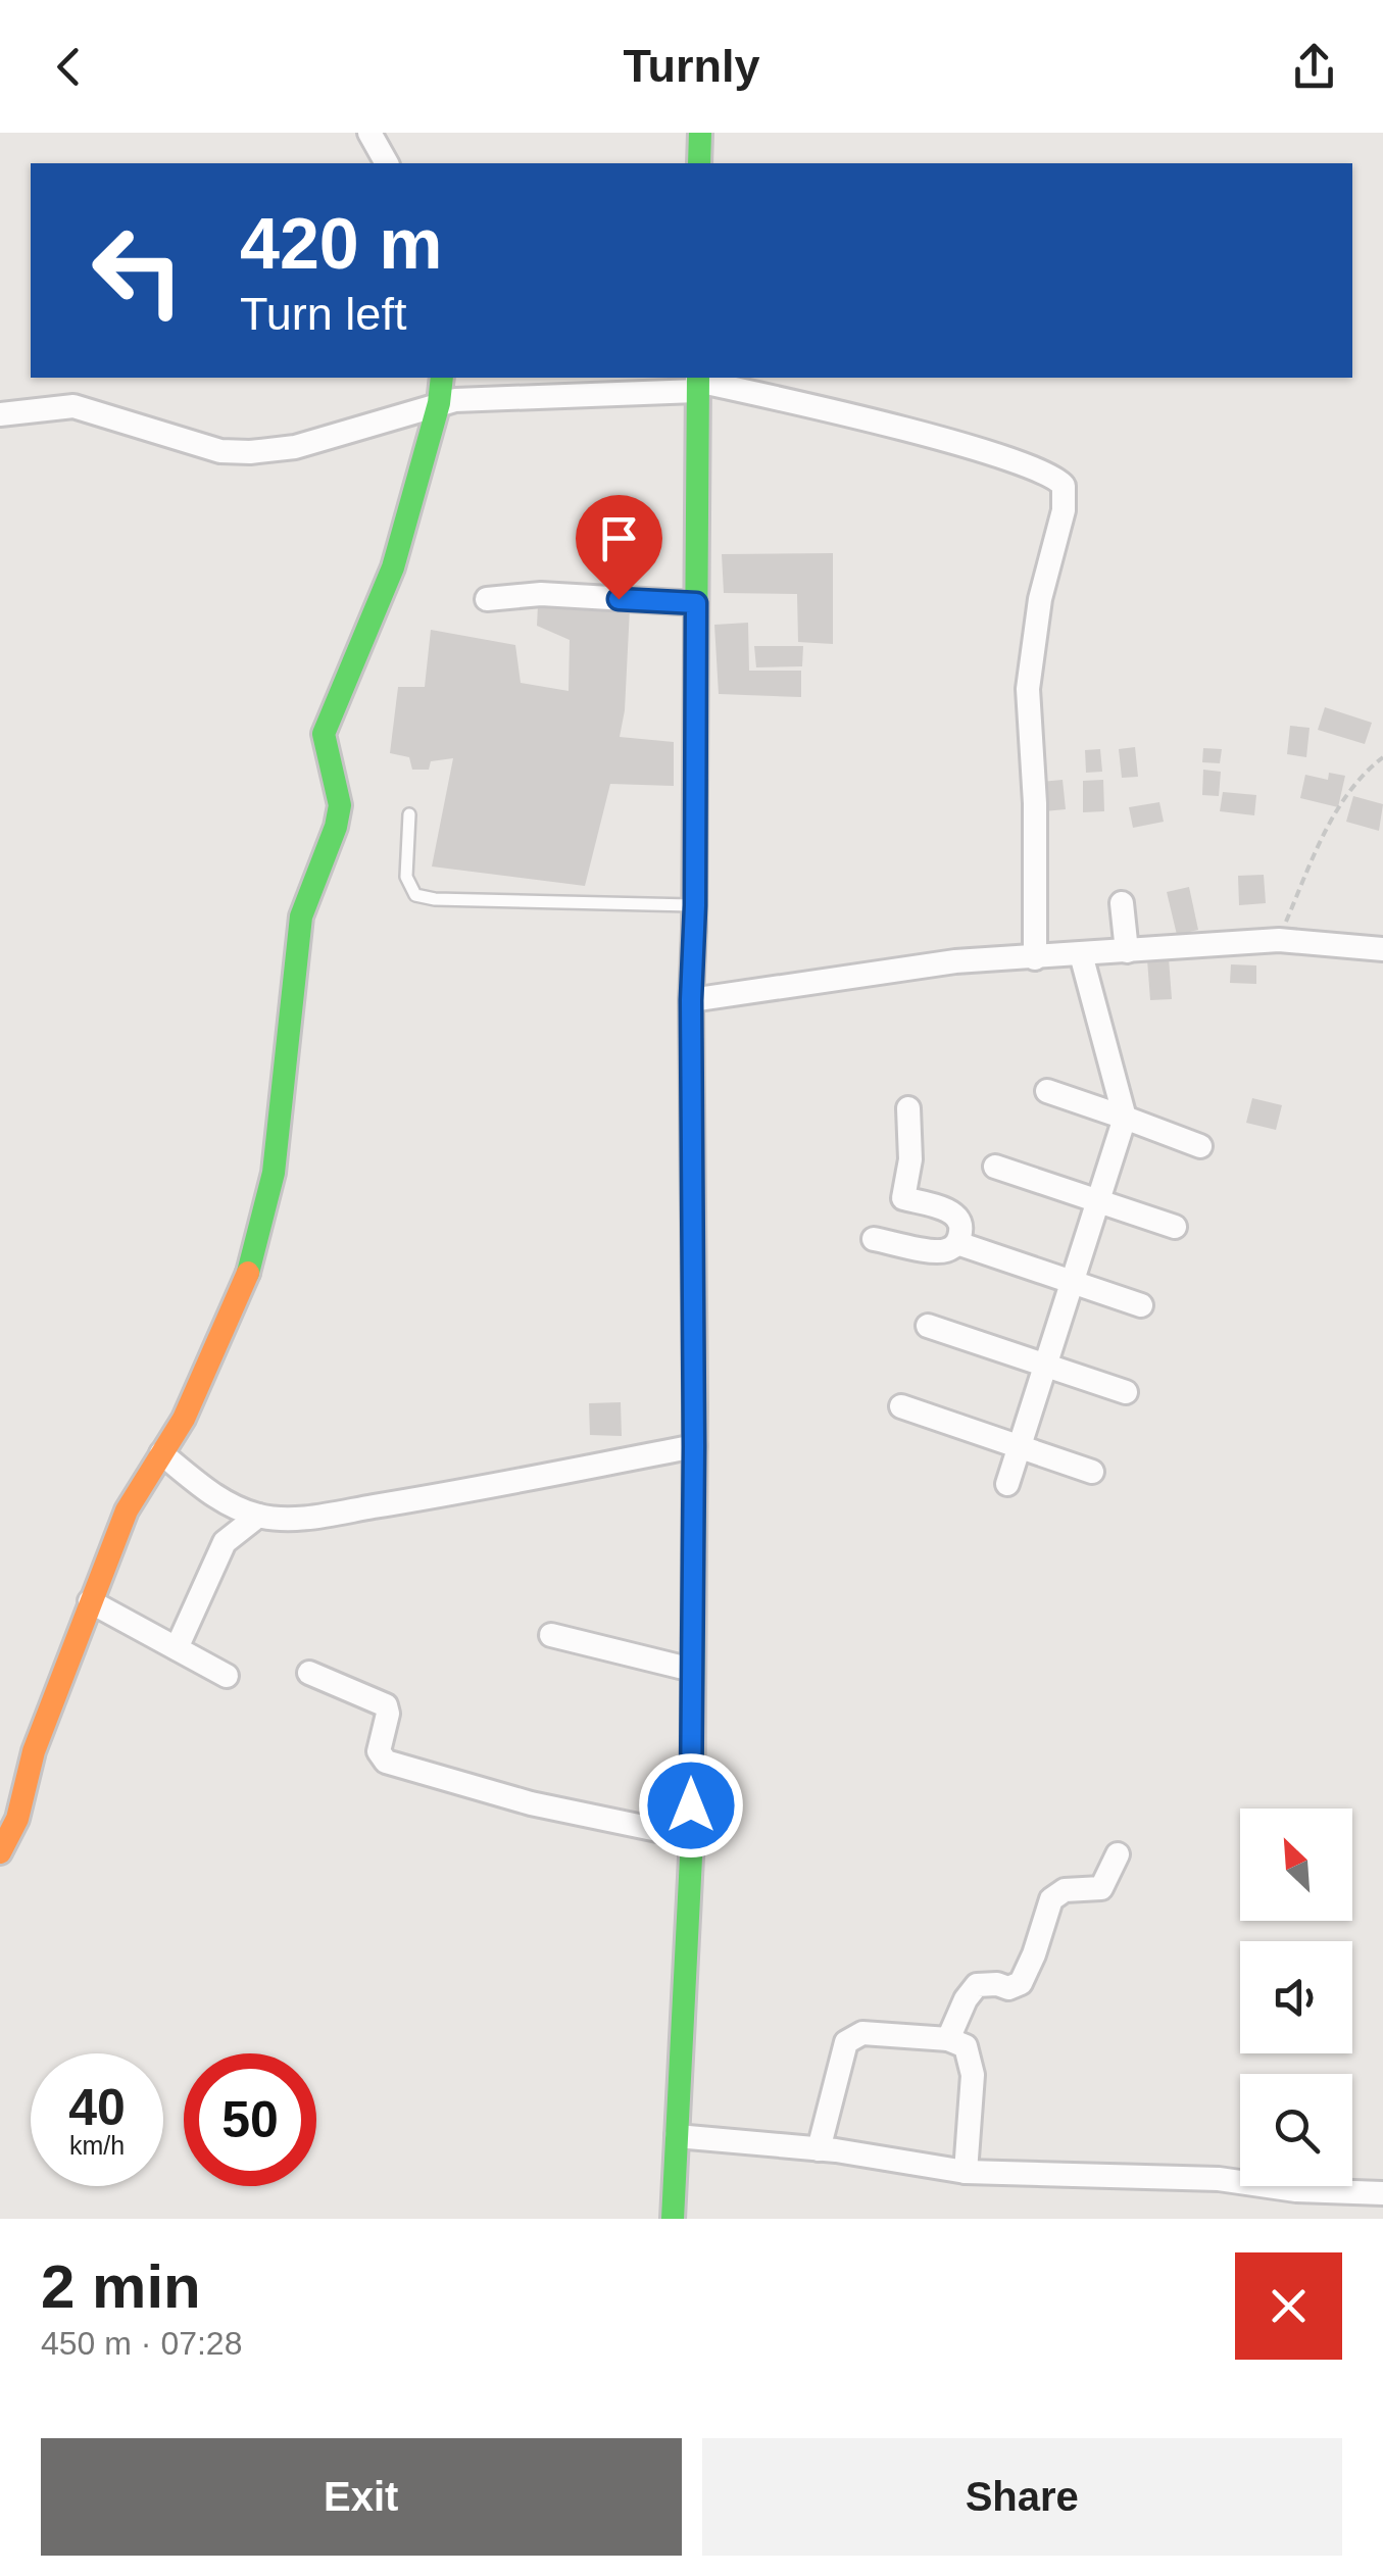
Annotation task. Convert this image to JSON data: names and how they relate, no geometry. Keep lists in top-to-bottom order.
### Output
{
  "north": "top left",
  "page": {
    "header": "Turnly",
    "turn": ["420 m", "Turn left"],
    "speed": "40 km/h",
    "limit": "50",
    "heading": ["2 min", "450 m · 07:28"],
    "buttons": ["Exit", "Share"]
  }
}
